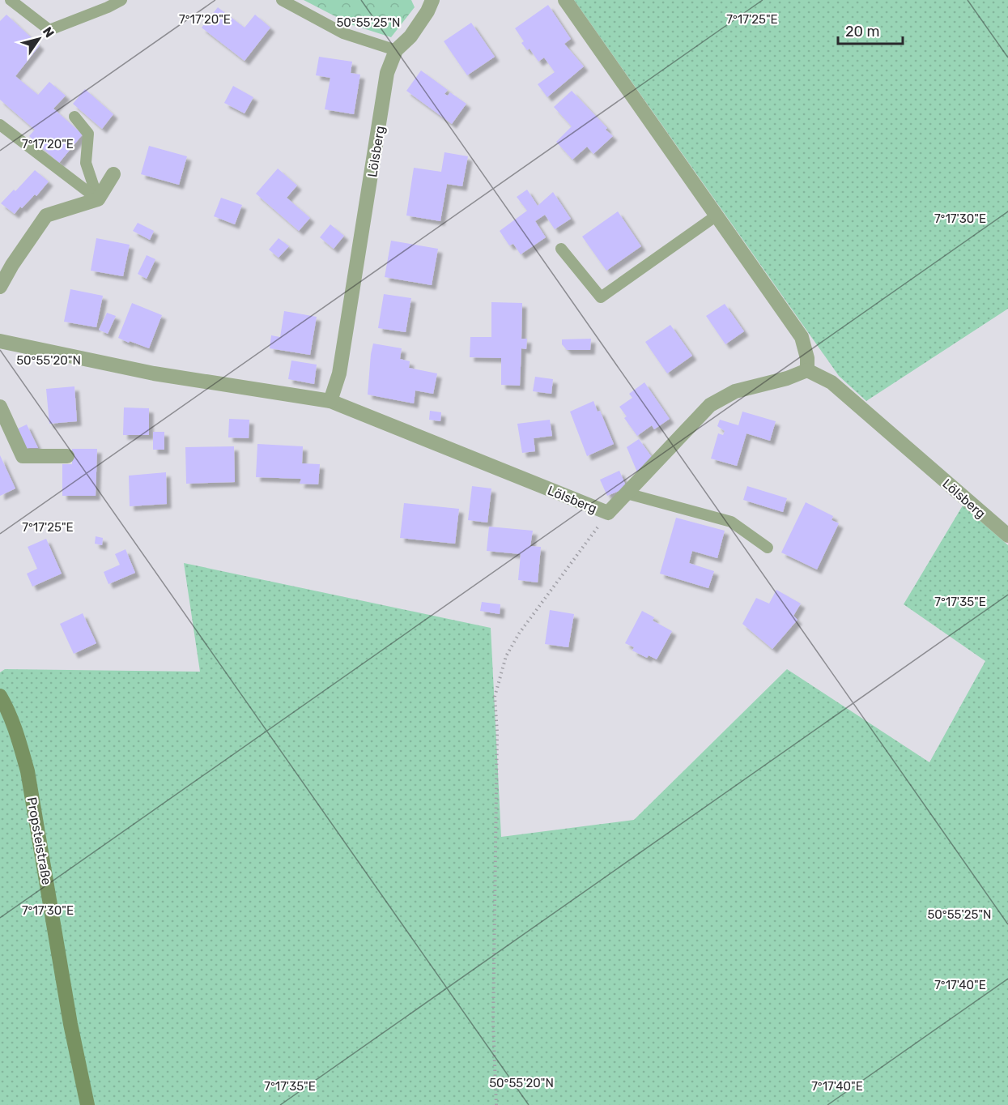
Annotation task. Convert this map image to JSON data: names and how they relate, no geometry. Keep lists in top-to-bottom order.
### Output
{
  "streets": {
    "street": ["Lölsberg", "Propsteistraße"]
  },
  "scale_bar": "20 m",
  "north": "top right",
  "coordinates": [
    "7°17'20\"E",
    "7°17'25\"E",
    "50°55'25\"N",
    "7°17'30\"E",
    "50°55'20\"N",
    "7°17'35\"E",
    "7°17'40\"E"
  ]
}
